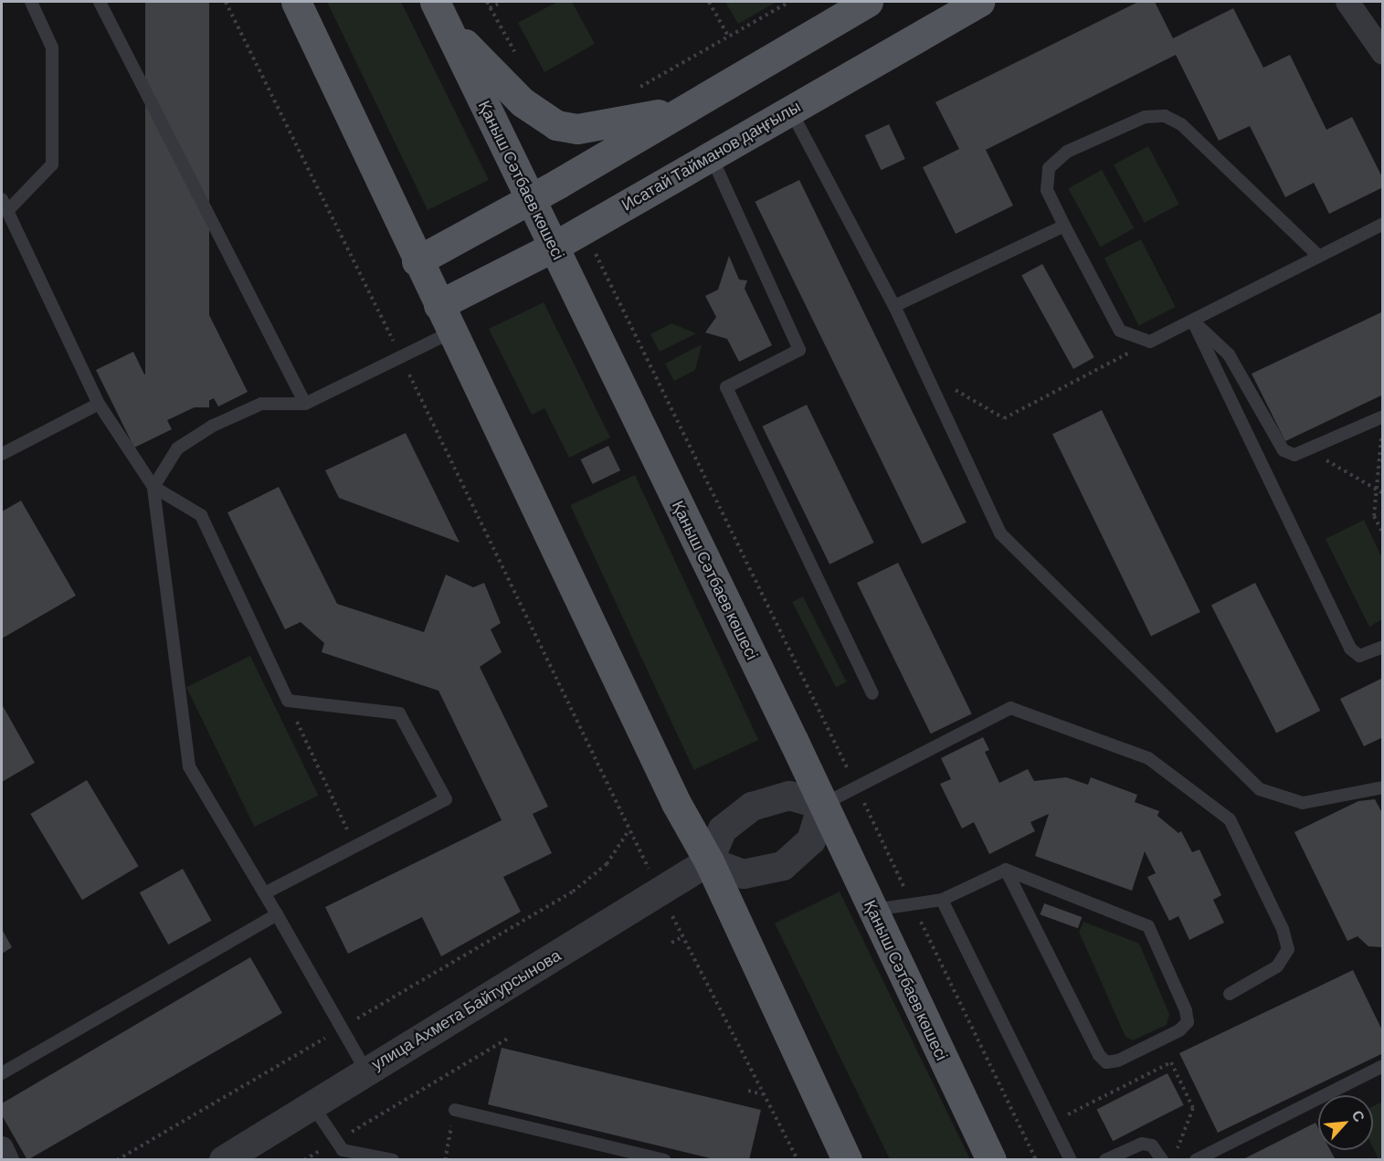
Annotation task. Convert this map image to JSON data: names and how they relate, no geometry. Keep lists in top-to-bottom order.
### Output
{
  "streets": {
    "main road": ["Исатай Тайманов даңғылы", "Қаныш Сәтбаев көшесі"],
    "street": ["улица Ахмета Байтурсынова"]
  },
  "crossings": [
    ["Исатай Тайманов даңғылы", "Қаныш Сәтбаев көшесі"]
  ],
  "north": "top right"
}
